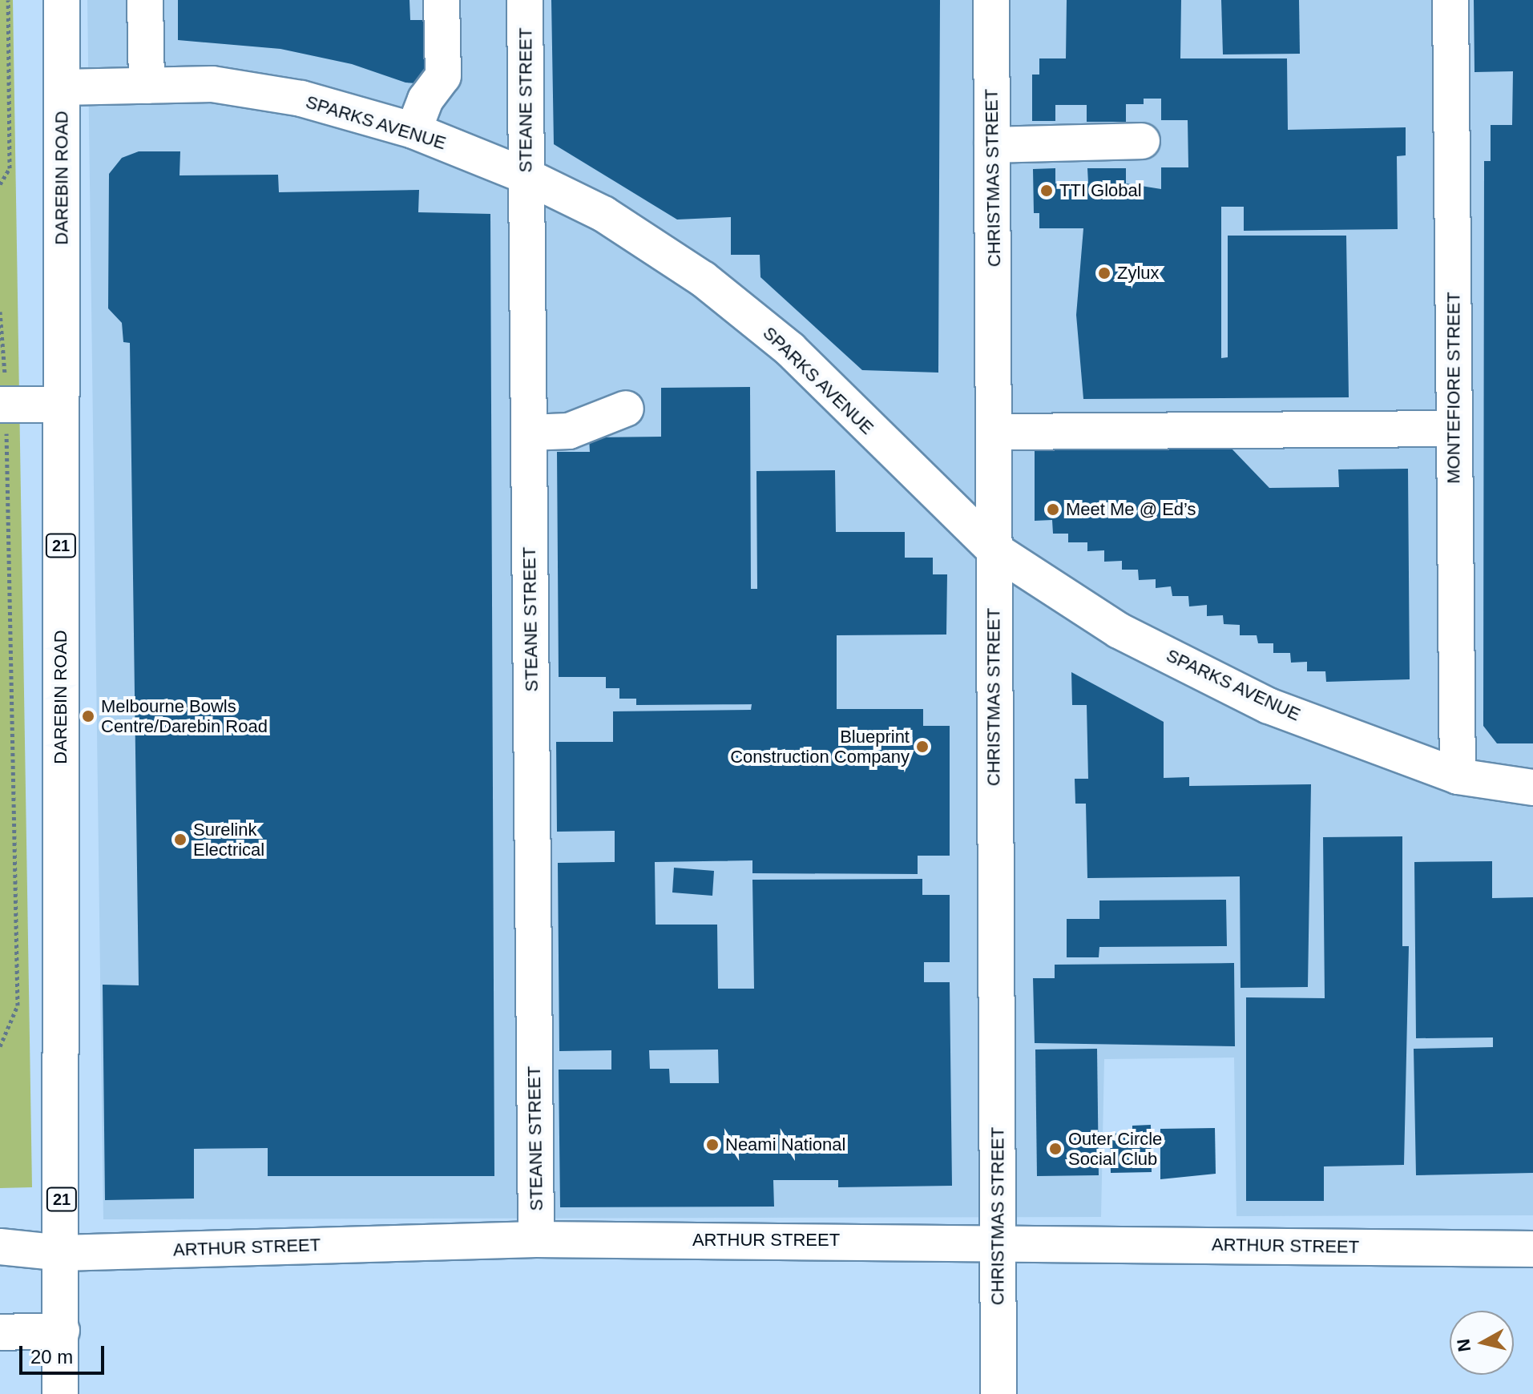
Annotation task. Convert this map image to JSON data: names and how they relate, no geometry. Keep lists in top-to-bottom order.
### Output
{
  "streets": {
    "street": [
      "STEANE STREET",
      "SPARKS AVENUE",
      "DAREBIN ROAD",
      "CHRISTMAS STREET",
      "MONTEFIORE STREET",
      "21",
      "ARTHUR STREET"
    ]
  },
  "crossings": [
    ["STEANE STREET", "SPARKS AVENUE"],
    ["STEANE STREET", "ARTHUR STREET"],
    ["SPARKS AVENUE", "DAREBIN ROAD"],
    ["SPARKS AVENUE", "CHRISTMAS STREET"],
    ["SPARKS AVENUE", "MONTEFIORE STREET"],
    ["DAREBIN ROAD", "ARTHUR STREET"],
    ["CHRISTMAS STREET", "ARTHUR STREET"]
  ],
  "places": [
    "TTI Global",
    "Zylux",
    "Meet Me @ Ed’s",
    "Melbourne Bowls Centre/Darebin Road",
    "Blueprint Construction Company",
    "Surelink Electrical",
    "Neami National",
    "Outer Circle Social Club"
  ],
  "scale_bar": "20 m",
  "north": "left"
}
